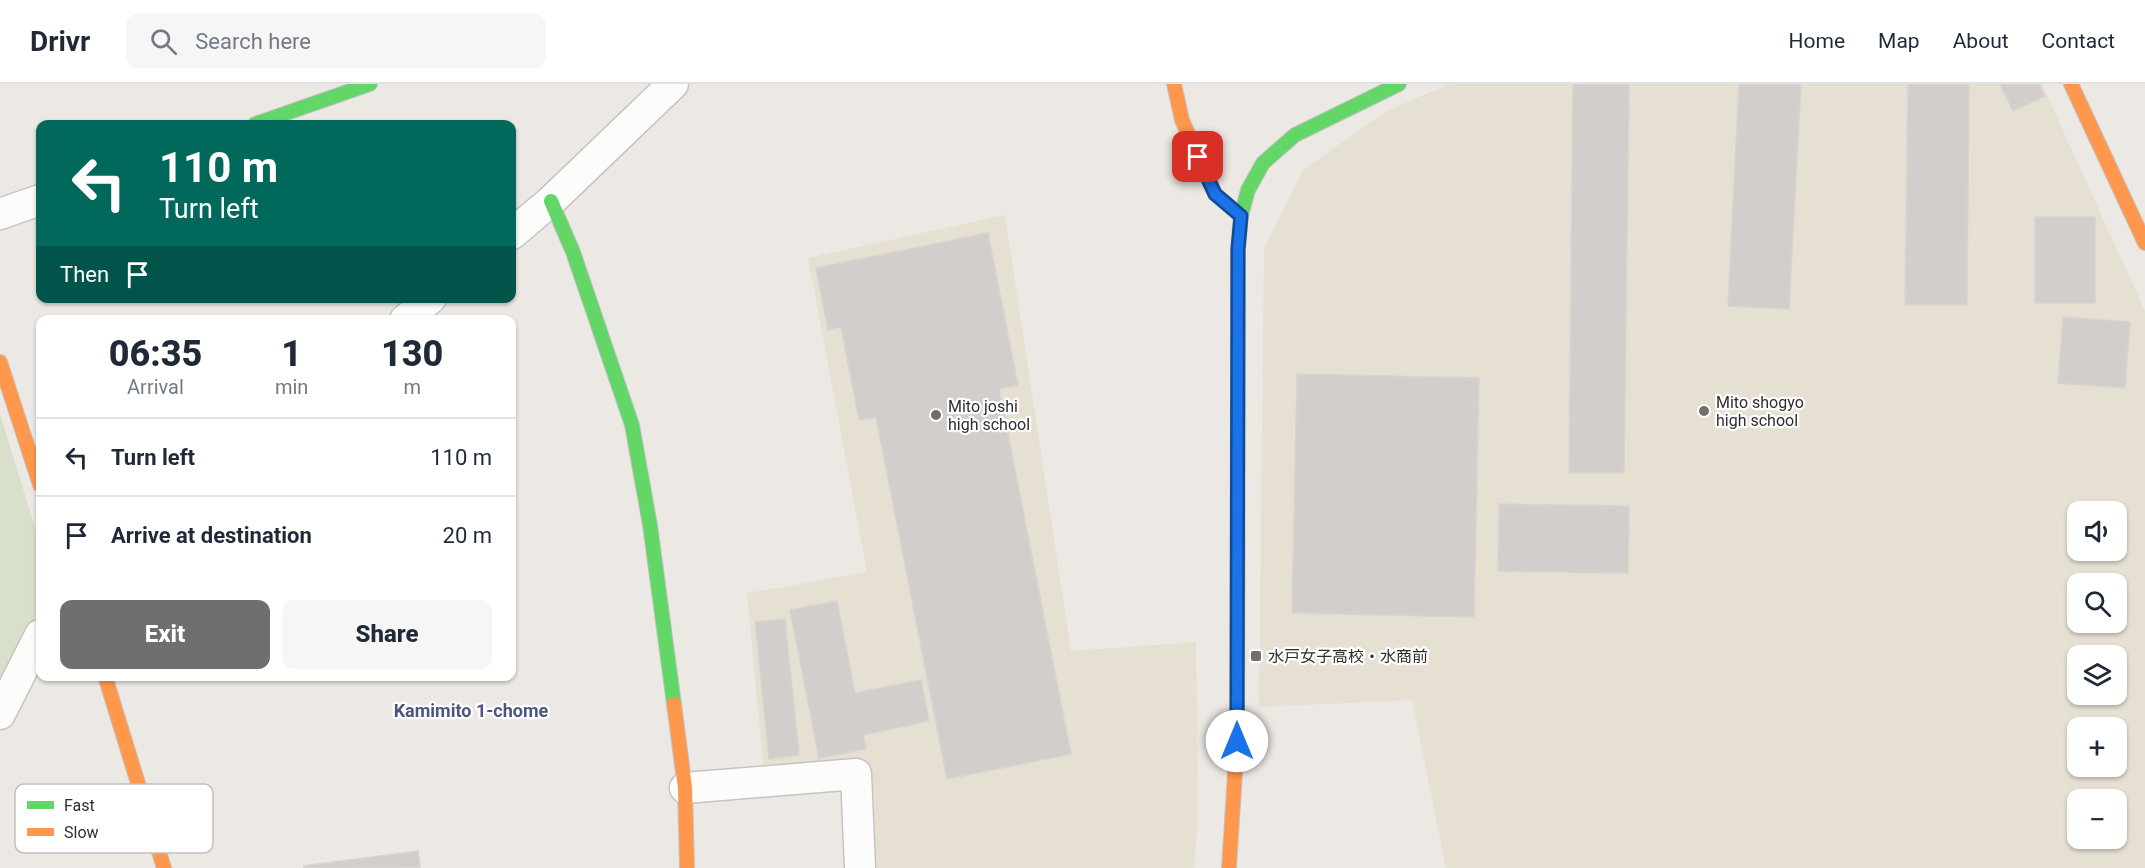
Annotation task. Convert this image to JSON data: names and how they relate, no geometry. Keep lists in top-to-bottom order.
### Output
{
  "districts": ["Kamimito 1-chome"],
  "places": {
    "other": ["Mito shogyo high school", "Mito joshi high school"],
    "transit": ["水戸女子高校・水商前"]
  },
  "legend": ["Fast", "Slow"],
  "page": {
    "header": "Drivr",
    "search": "Search here",
    "nav": [
      "Home",
      "Map",
      "About",
      "Contact"
    ],
    "turn": ["110 m", "Turn left"],
    "then": "Then",
    "eta": [
      "06:35",
      "Arrival",
      "1",
      "min",
      "130",
      "m"
    ],
    "list": [
      {
        "name": "Turn left",
        "value": "110 m"
      },
      {
        "name": "Arrive at destination",
        "value": "20 m"
      }
    ],
    "map_buttons": ["+", "−"],
    "buttons": ["Exit", "Share"]
  }
}
